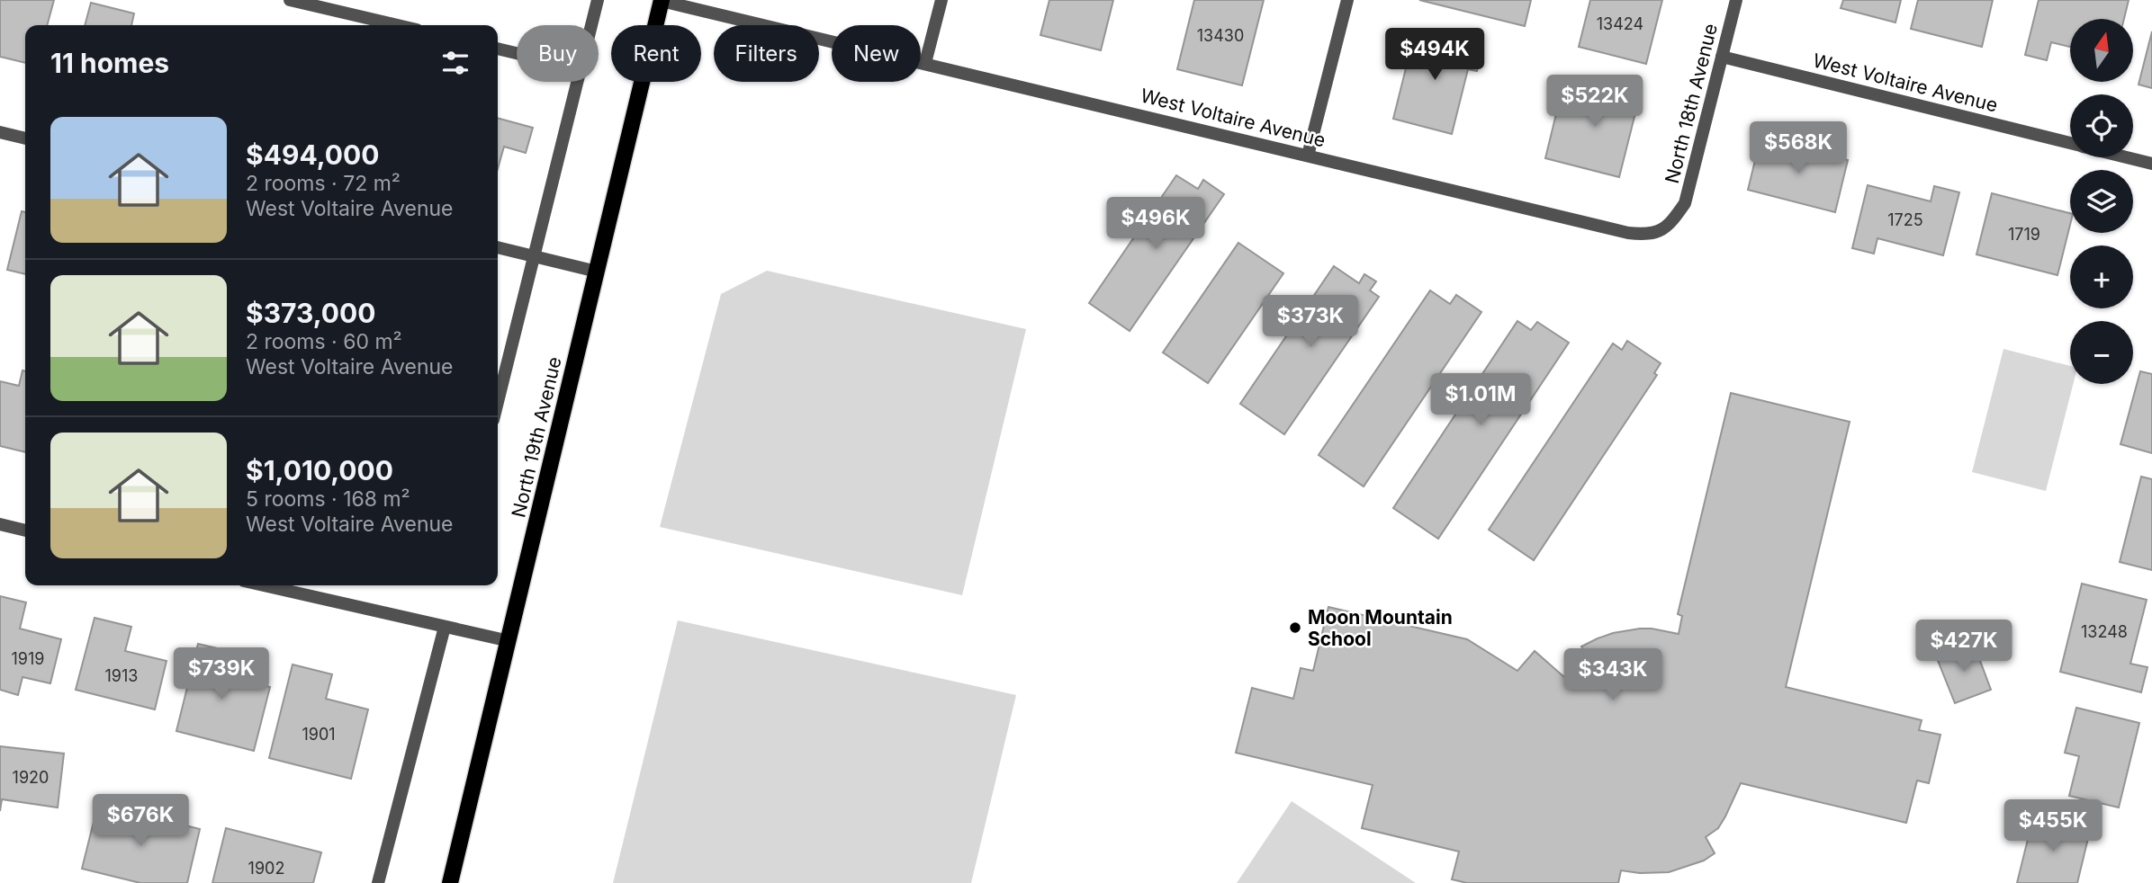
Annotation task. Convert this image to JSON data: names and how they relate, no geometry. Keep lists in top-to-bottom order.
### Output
{
  "streets": {
    "main road": ["North 19th Avenue"],
    "street": ["West Voltaire Avenue", "North 18th Avenue"]
  },
  "crossings": [
    ["West Voltaire Avenue", "North 18th Avenue"],
    ["West Voltaire Avenue", "North 19th Avenue"]
  ],
  "places": ["Moon Mountain School"],
  "house_numbers": [
    "13424",
    "13430",
    "1725",
    "1719",
    "13248",
    "1919",
    "1913",
    "1901",
    "1920",
    "1902"
  ],
  "north": "top",
  "page": {
    "map_buttons": ["+", "−"],
    "chip": [
      "Buy",
      "Rent",
      "Filters",
      "New"
    ],
    "heading": "11 homes",
    "price": [
      "$494K",
      "$522K",
      "$568K",
      "$496K",
      "$373K",
      "$1.01M",
      "$427K",
      "$739K",
      "$343K",
      "$676K",
      "$455K"
    ],
    "list": [
      {
        "name": "$494,000",
        "note": "2 rooms · 72 m² · West Voltaire Avenue"
      },
      {
        "name": "$373,000",
        "note": "2 rooms · 60 m² · West Voltaire Avenue"
      },
      {
        "name": "$1,010,000",
        "note": "5 rooms · 168 m² · West Voltaire Avenue"
      }
    ]
  }
}
